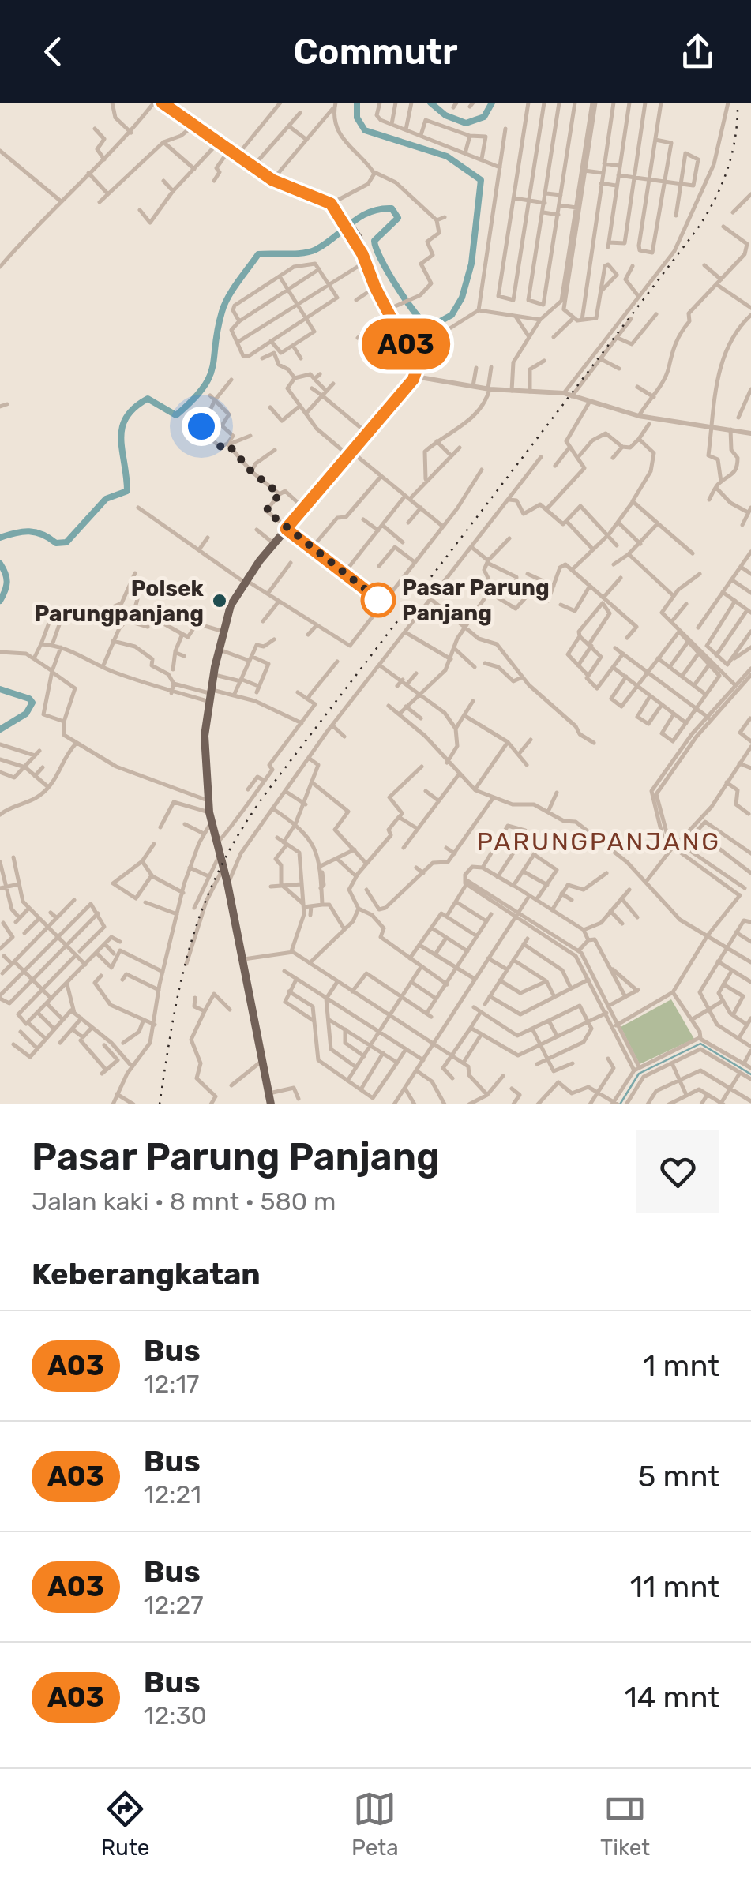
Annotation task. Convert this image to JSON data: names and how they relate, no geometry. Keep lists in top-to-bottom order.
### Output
{
  "districts": ["PARUNGPANJANG"],
  "places": ["Pasar Parung Panjang", "Polsek Parungpanjang"],
  "lines": ["bus line A03"],
  "page": {
    "header": "Commutr",
    "on_map": "A03",
    "heading": [
      ["Pasar Parung Panjang", "Jalan kaki · 8 mnt · 580 m"],
      "Keberangkatan"
    ],
    "list": [
      {
        "mark": "A03",
        "name": "Bus",
        "note": "12:17",
        "value": "1 mnt"
      },
      {
        "mark": "A03",
        "name": "Bus",
        "note": "12:21",
        "value": "5 mnt"
      },
      {
        "mark": "A03",
        "name": "Bus",
        "note": "12:27",
        "value": "11 mnt"
      },
      {
        "mark": "A03",
        "name": "Bus",
        "note": "12:30",
        "value": "14 mnt"
      }
    ],
    "tabs": ["Rute", "Peta", "Tiket"]
  }
}
